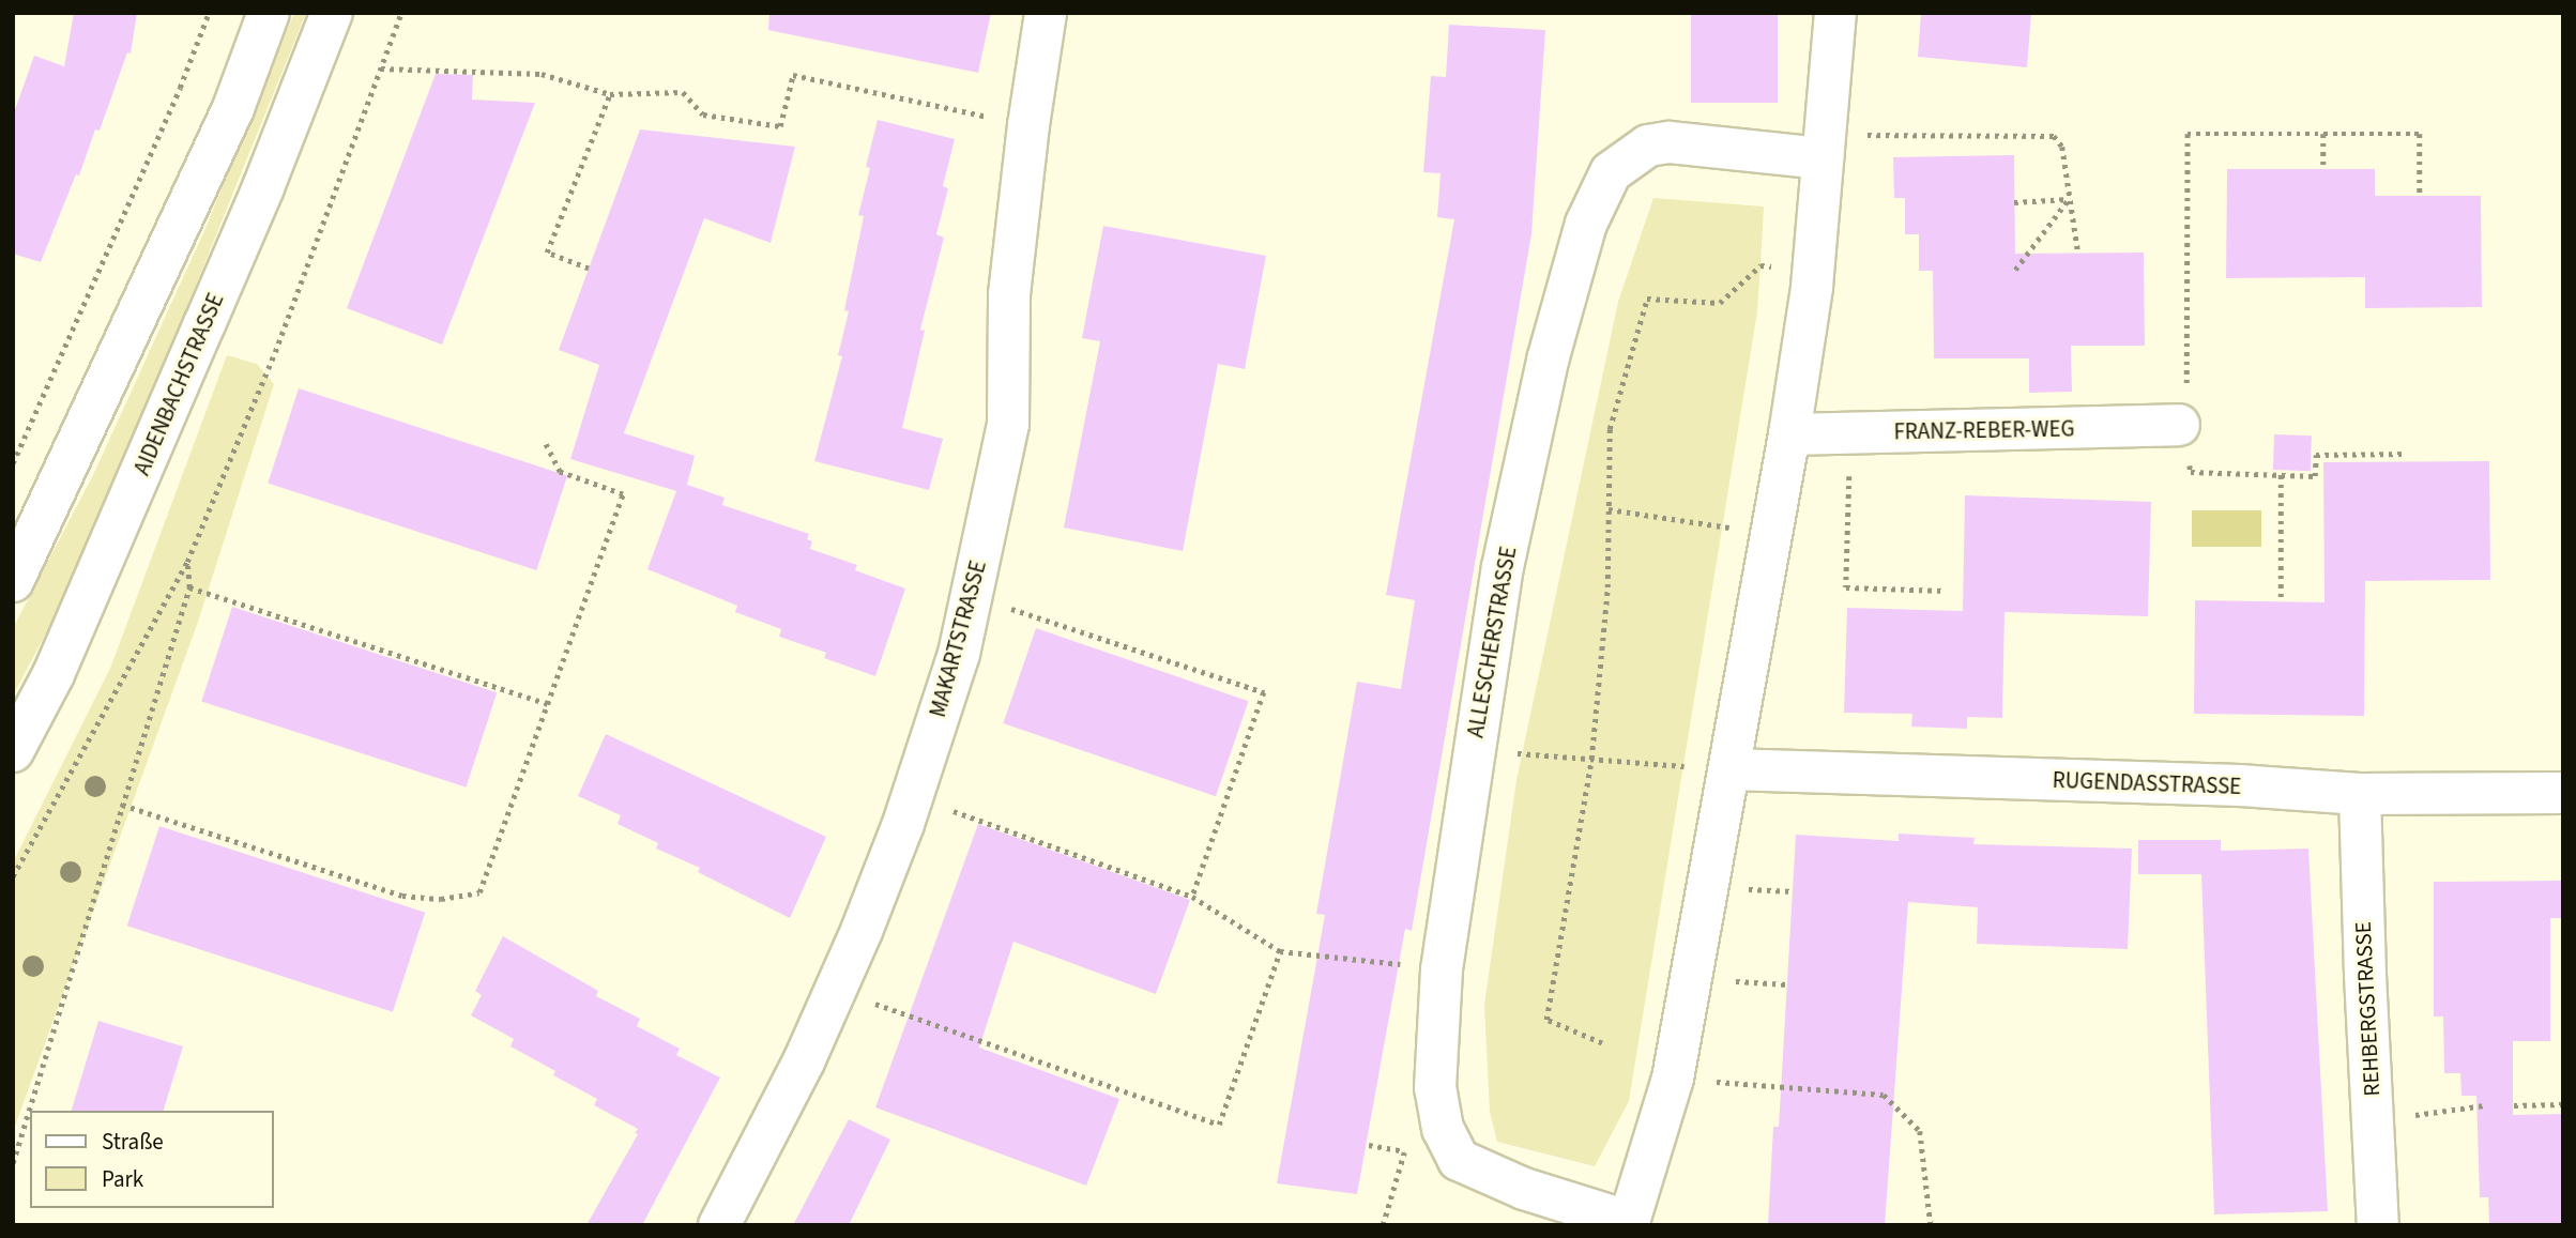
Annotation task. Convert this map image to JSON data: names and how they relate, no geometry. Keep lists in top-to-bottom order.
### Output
{
  "streets": {
    "street": [
      "AIDENBACHSTRASSE",
      "FRANZ-REBER-WEG",
      "MAKARTSTRASSE",
      "ALLESCHERSTRASSE",
      "RUGENDASSTRASSE",
      "REHBERGSTRASSE"
    ]
  },
  "crossings": [
    ["FRANZ-REBER-WEG", "ALLESCHERSTRASSE"],
    ["ALLESCHERSTRASSE", "RUGENDASSTRASSE"],
    ["RUGENDASSTRASSE", "REHBERGSTRASSE"]
  ],
  "legend": ["Straße", "Park"]
}
